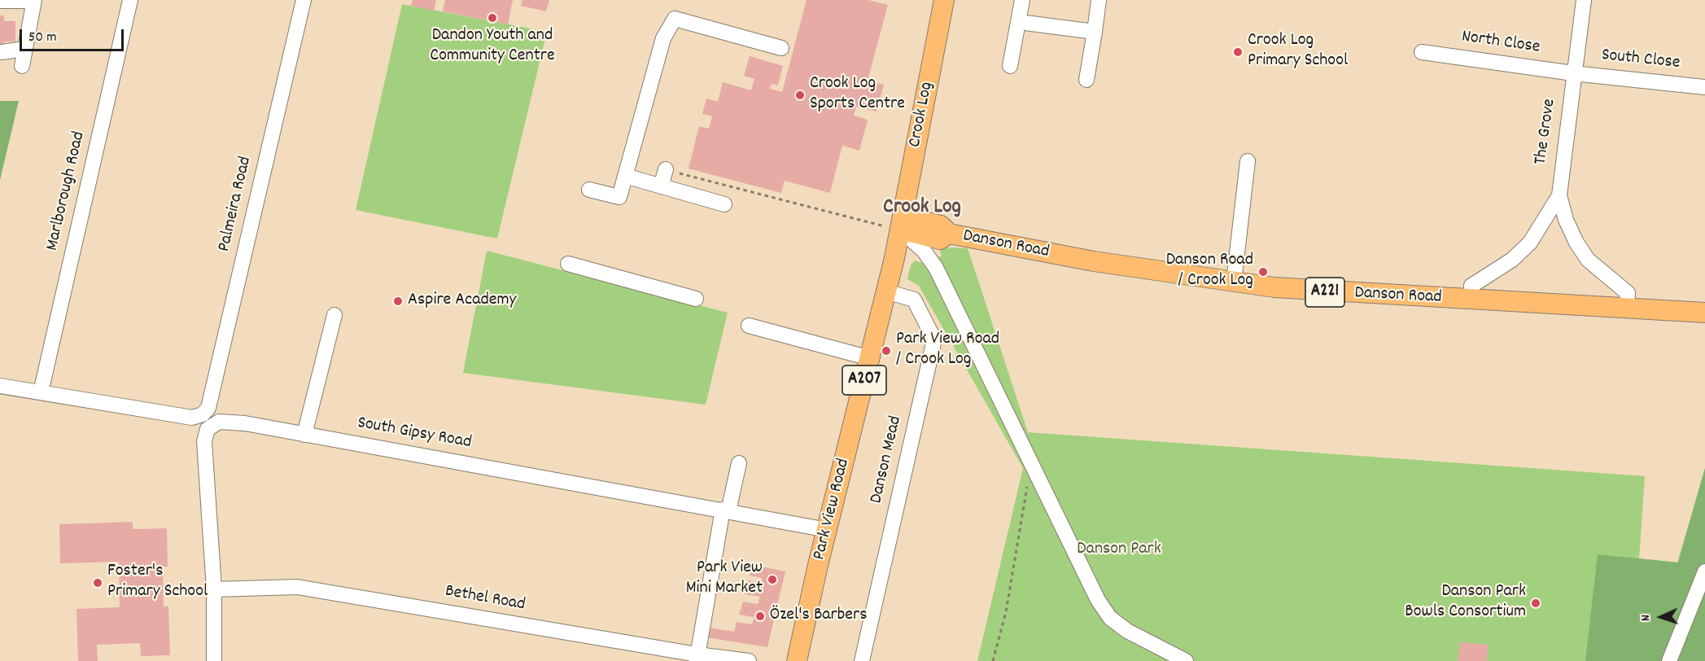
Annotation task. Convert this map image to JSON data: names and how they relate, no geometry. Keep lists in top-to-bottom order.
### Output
{
  "streets": {
    "main road": [
      "Crook Log",
      "Danson Road",
      "A221",
      "A207",
      "Park View Road"
    ],
    "street": [
      "North Close",
      "South Close",
      "The Grove",
      "Marlborough Road",
      "Palmeira Road",
      "South Gipsy Road",
      "Danson Mead",
      "Bethel Road"
    ]
  },
  "crossings": [
    ["North Close", "South Close"],
    ["North Close", "The Grove"],
    ["South Close", "The Grove"],
    ["Crook Log", "Danson Road"],
    ["Crook Log", "Park View Road"],
    ["The Grove", "Danson Road"],
    ["Marlborough Road", "South Gipsy Road"],
    ["Palmeira Road", "South Gipsy Road"],
    ["Palmeira Road", "Bethel Road"],
    ["Danson Road", "Park View Road"],
    ["South Gipsy Road", "Park View Road"],
    ["Danson Mead", "Park View Road"]
  ],
  "districts": ["Crook Log"],
  "parks": ["Danson Park"],
  "places": [
    "Dandon Youth and Community Centre",
    "Crook Log Primary School",
    "Crook Log Sports Centre",
    "Danson Road / Crook Log",
    "Aspire Academy",
    "Park View Road / Crook Log",
    "Park View Mini Market",
    "Foster's Primary School",
    "Danson Park Bowls Consortium",
    "Özel's Barbers"
  ],
  "scale_bar": "50 m",
  "north": "left"
}
